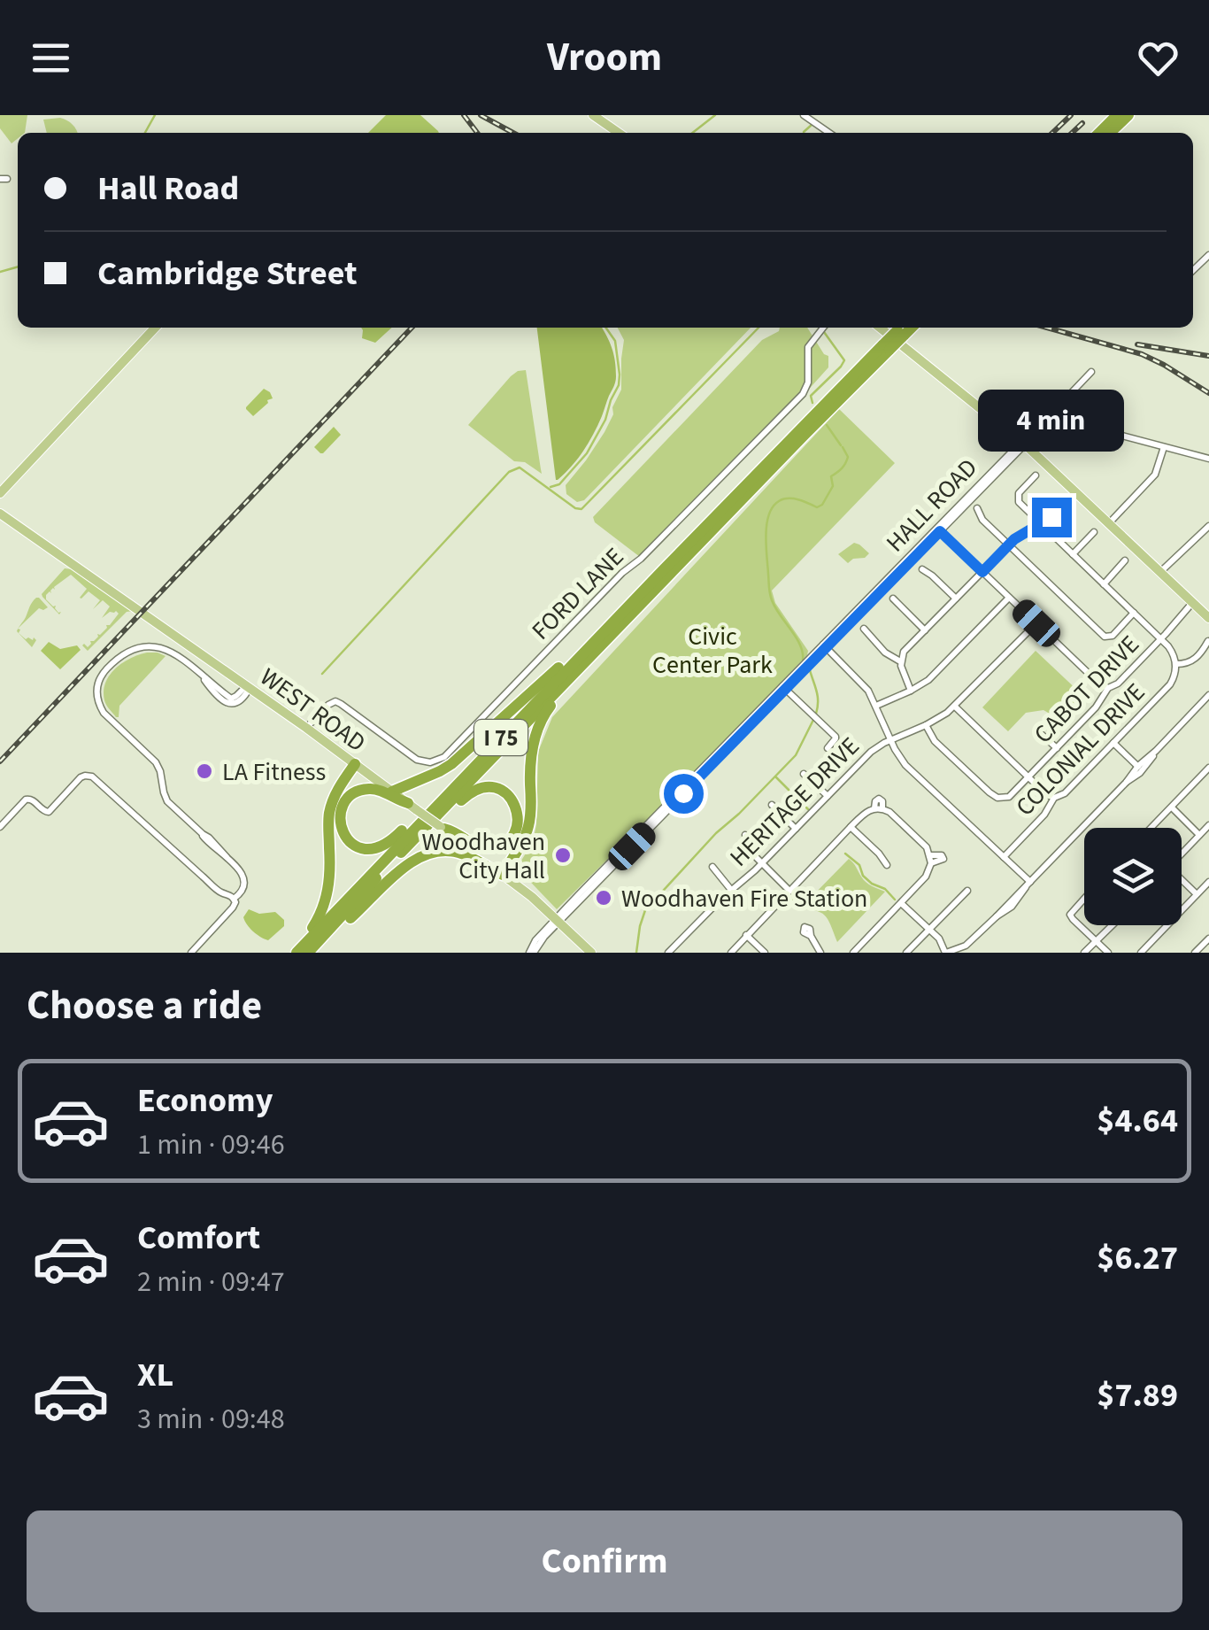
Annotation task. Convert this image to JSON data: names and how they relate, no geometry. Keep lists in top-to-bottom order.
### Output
{
  "streets": {
    "highway": ["I 75"],
    "main road": ["WEST ROAD"],
    "street": [
      "HALL ROAD",
      "FORD LANE",
      "CABOT DRIVE",
      "COLONIAL DRIVE",
      "HERITAGE DRIVE"
    ]
  },
  "crossings": [
    ["HALL ROAD", "WEST ROAD"],
    ["FORD LANE", "WEST ROAD"],
    ["CABOT DRIVE", "HERITAGE DRIVE"]
  ],
  "parks": ["Civic Center Park"],
  "places": ["LA Fitness", "Woodhaven City Hall", "Woodhaven Fire Station"],
  "page": {
    "header": "Vroom",
    "banner": ["Hall Road", "Cambridge Street"],
    "bubble": "4 min",
    "heading": "Choose a ride",
    "list": [
      {
        "name": "Economy",
        "note": "1 min · 09:46",
        "value": "$4.64"
      },
      {
        "name": "Comfort",
        "note": "2 min · 09:47",
        "value": "$6.27"
      },
      {
        "name": "XL",
        "note": "3 min · 09:48",
        "value": "$7.89"
      }
    ],
    "buttons": "Confirm"
  }
}
